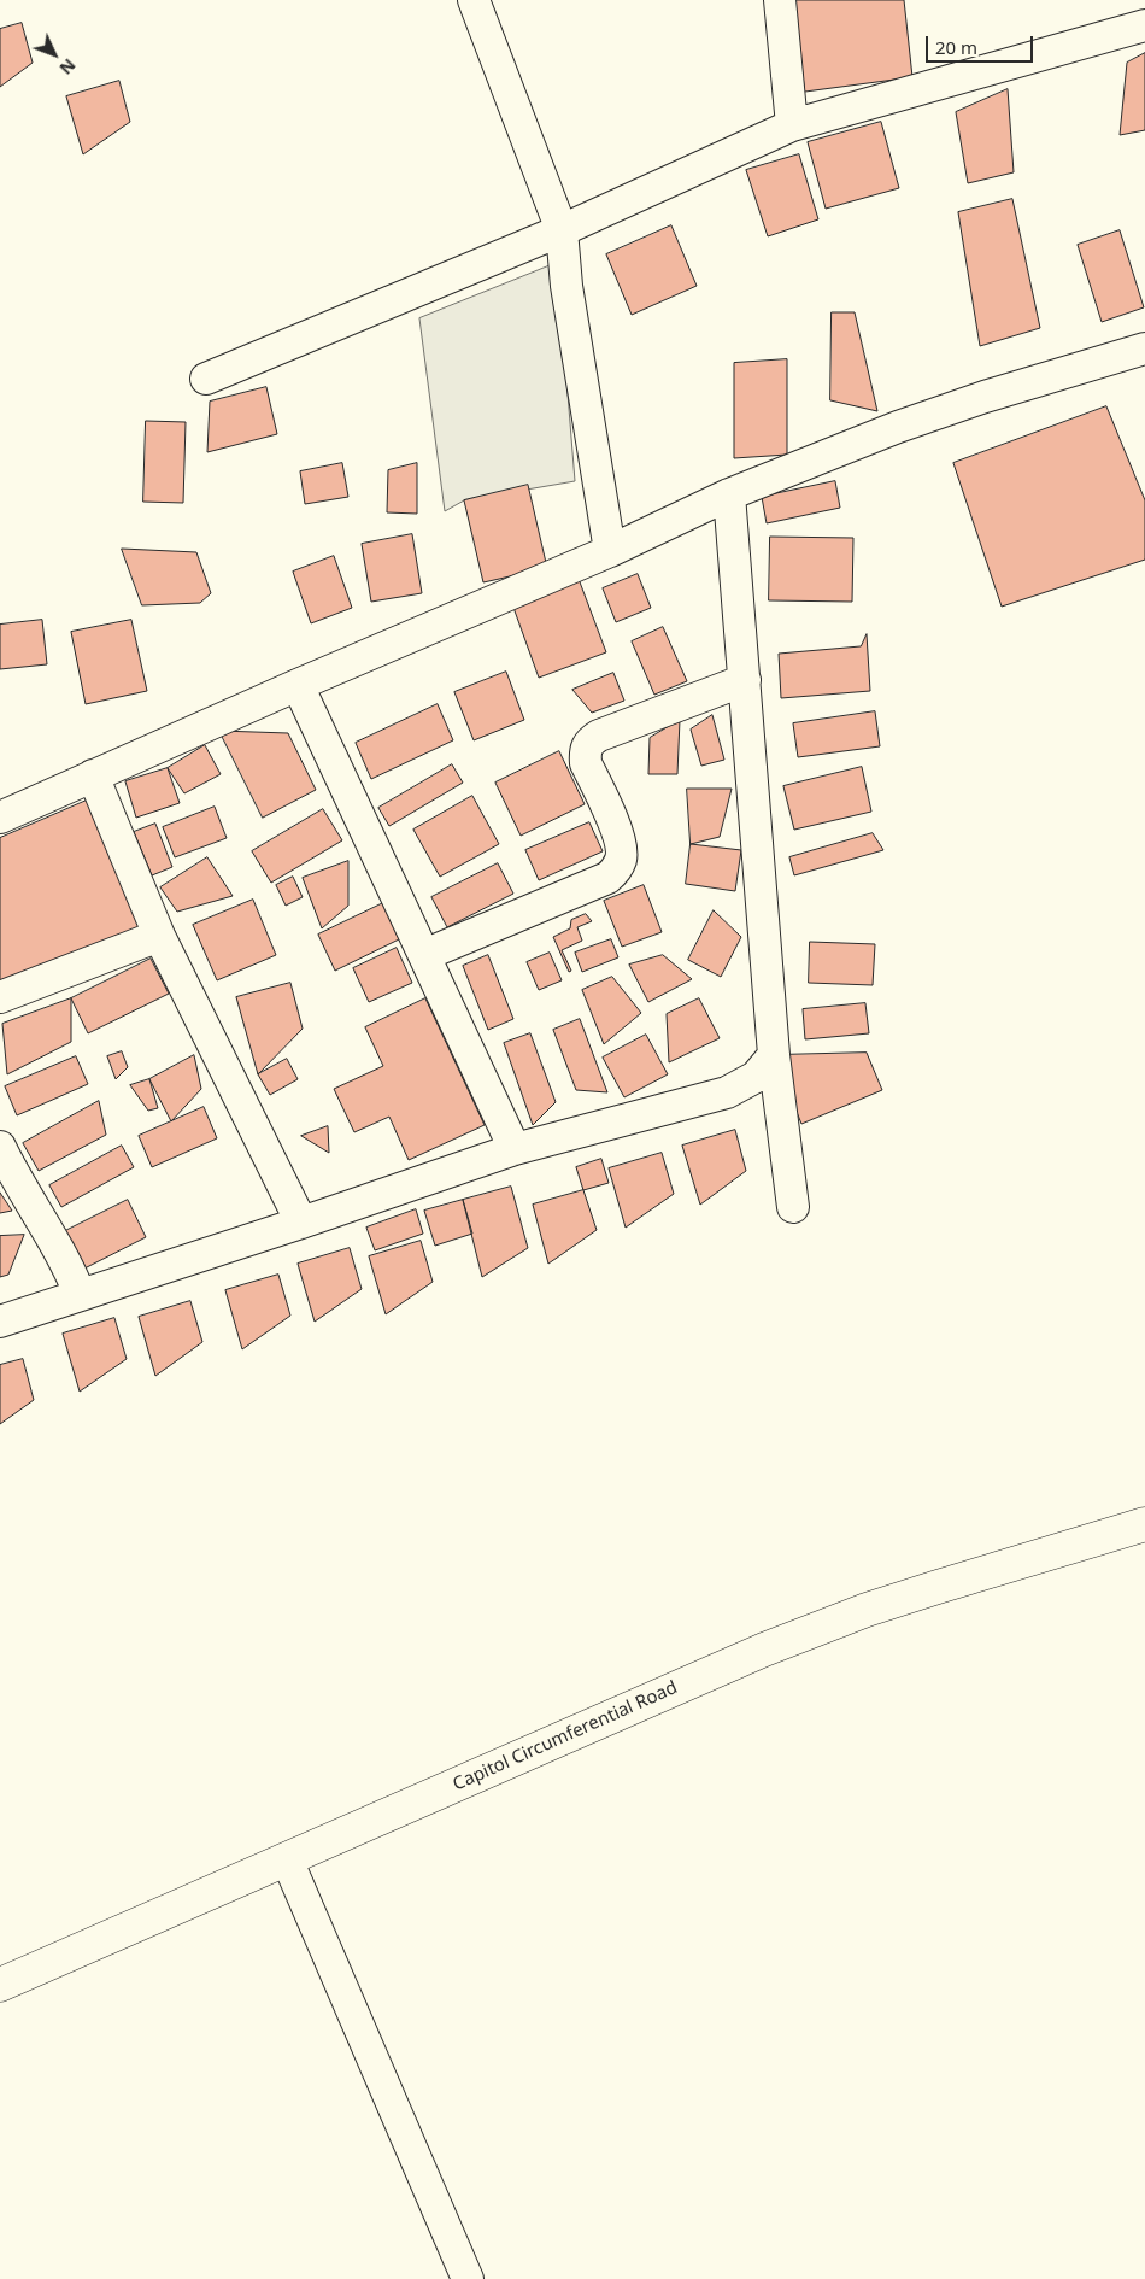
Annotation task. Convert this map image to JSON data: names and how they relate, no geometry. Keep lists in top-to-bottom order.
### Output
{
  "streets": {
    "main road": ["Capitol Circumferential Road"]
  },
  "scale_bar": "20 m",
  "north": "bottom right"
}
